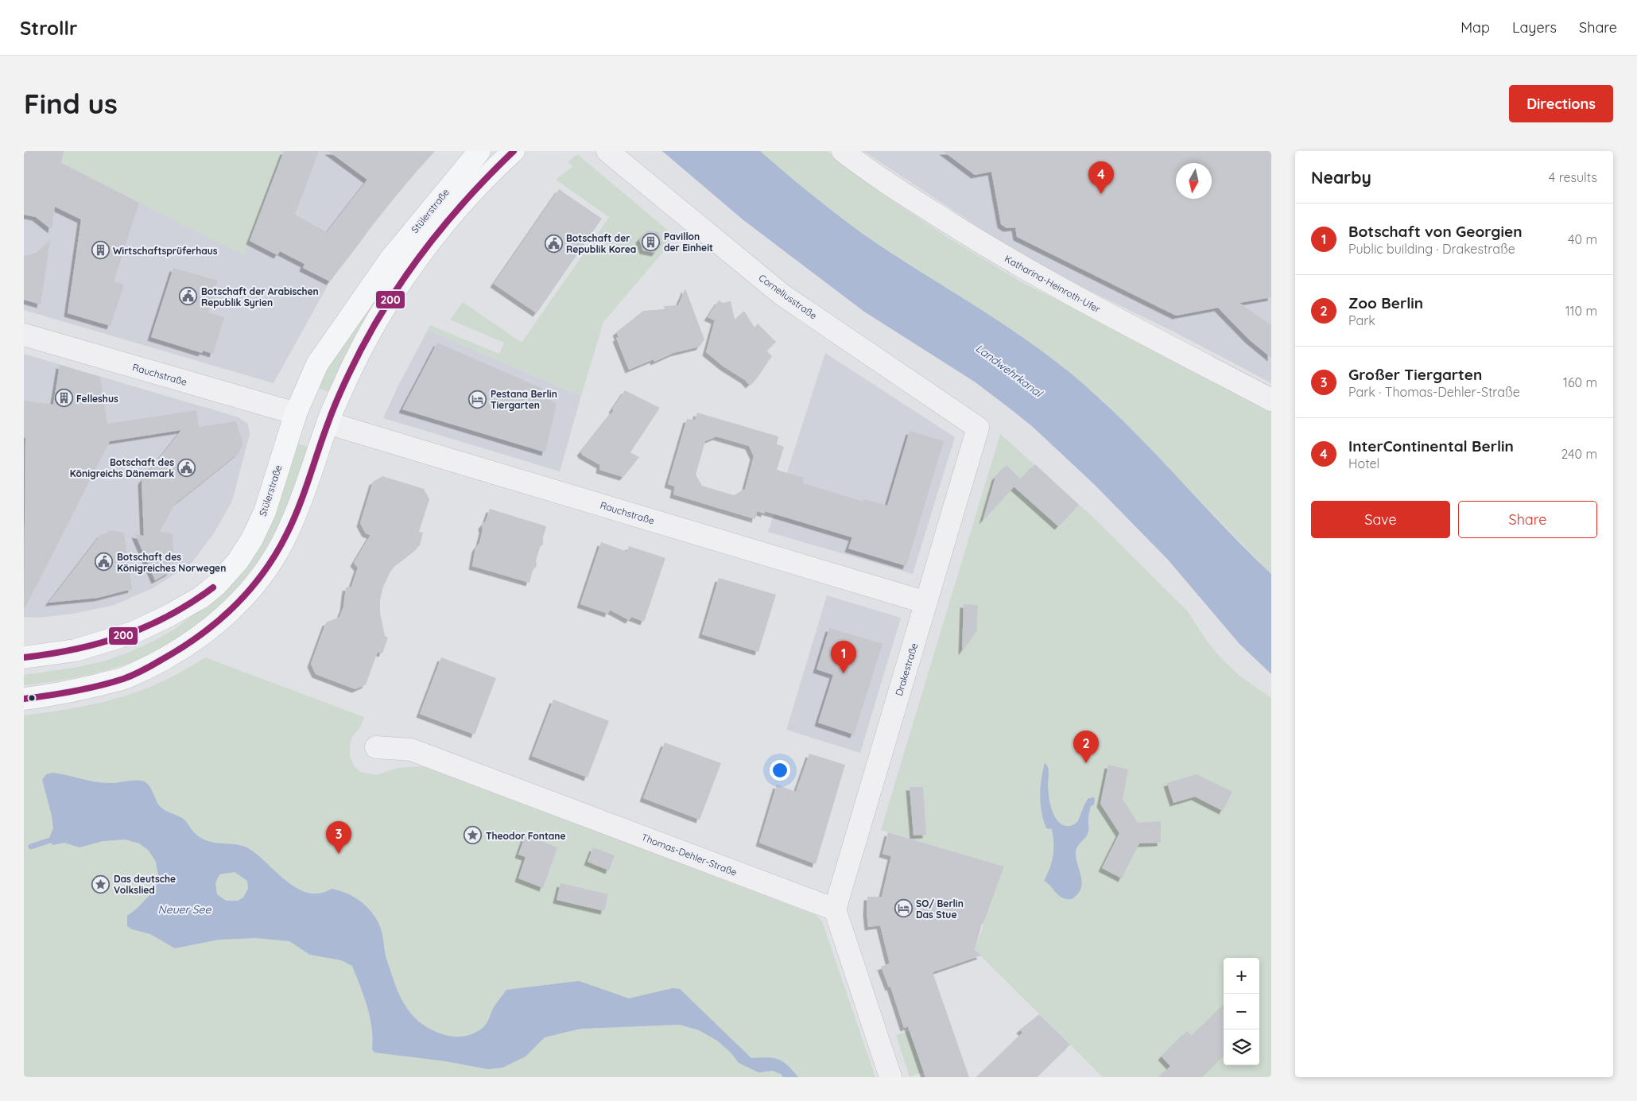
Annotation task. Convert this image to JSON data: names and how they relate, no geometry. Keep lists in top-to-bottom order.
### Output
{
  "streets": {
    "main road": ["Stülerstraße"],
    "street": [
      "Katharina-Heinroth-Ufer",
      "Corneliusstraße",
      "Rauchstraße",
      "Drakestraße",
      "Thomas-Dehler-Straße"
    ]
  },
  "crossings": [
    ["Stülerstraße", "Rauchstraße"],
    ["Corneliusstraße", "Drakestraße"],
    ["Rauchstraße", "Drakestraße"],
    ["Drakestraße", "Thomas-Dehler-Straße"]
  ],
  "water": ["Landwehrkanal", "Neuer See"],
  "places": {
    "building": ["Pavillon der Einheit", "Wirtschaftsprüferhaus", "Felleshus"],
    "public building": [
      "Botschaft der Republik Korea",
      "Botschaft der Arabischen Republik Syrien",
      "Botschaft des Königreichs Dänemark",
      "Botschaft des Königreiches Norwegen"
    ],
    "hotel": ["Pestana Berlin Tiergarten", "SO/ Berlin Das Stue"],
    "place": ["Theodor Fontane", "Das deutsche Volkslied"]
  },
  "lines": ["transit line 200"],
  "north": "bottom",
  "page": {
    "header": "Strollr",
    "nav": ["Map", "Layers", "Share"],
    "buttons": [
      "Directions",
      ["Save", "Share"]
    ],
    "title": "Find us",
    "heading": ["Nearby", "4 results"],
    "pins": [
      "4",
      "1",
      "2",
      "3"
    ],
    "list": [
      {
        "mark": "1",
        "name": "Botschaft von Georgien",
        "note": "Public building · Drakestraße",
        "value": "40 m"
      },
      {
        "mark": "2",
        "name": "Zoo Berlin",
        "note": "Park",
        "value": "110 m"
      },
      {
        "mark": "3",
        "name": "Großer Tiergarten",
        "note": "Park · Thomas-Dehler-Straße",
        "value": "160 m"
      },
      {
        "mark": "4",
        "name": "InterContinental Berlin",
        "note": "Hotel",
        "value": "240 m"
      }
    ],
    "map_buttons": ["+", "−"]
  }
}
